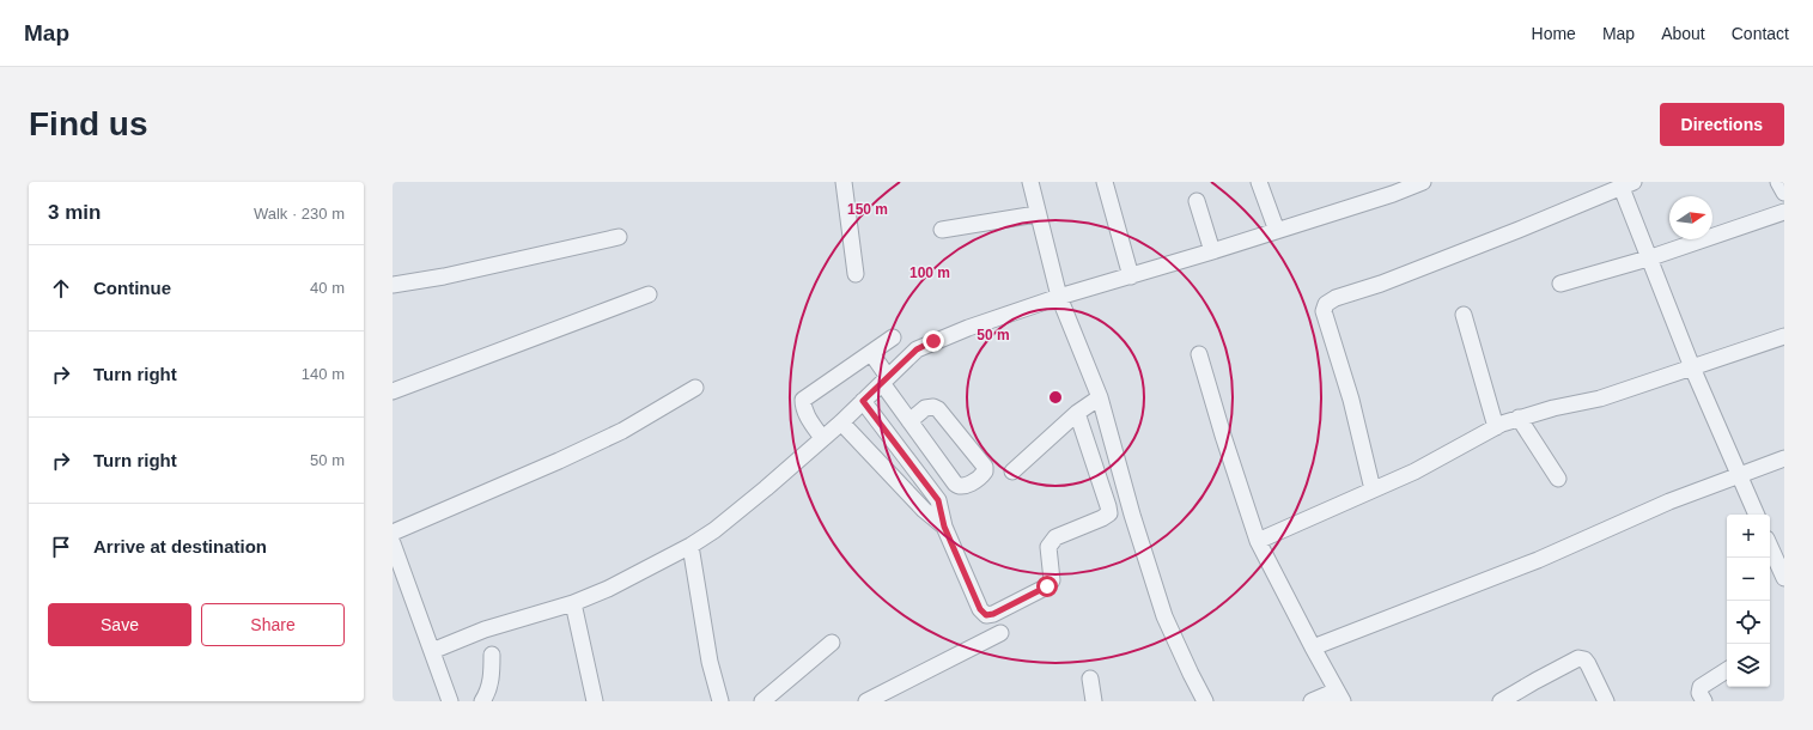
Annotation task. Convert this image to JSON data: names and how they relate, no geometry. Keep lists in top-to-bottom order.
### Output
{
  "north": "right",
  "page": {
    "header": "Map",
    "nav": [
      "Home",
      "Map",
      "About",
      "Contact"
    ],
    "buttons": [
      "Directions",
      ["Save", "Share"]
    ],
    "title": "Find us",
    "heading": ["3 min", "Walk · 230 m"],
    "list": [
      ["Continue", "40 m"],
      ["Turn right", "140 m"],
      ["Turn right", "50 m"],
      "Arrive at destination"
    ],
    "map_buttons": ["+", "−"]
  },
  "rings": ["150 m", "100 m", "50 m"]
}
